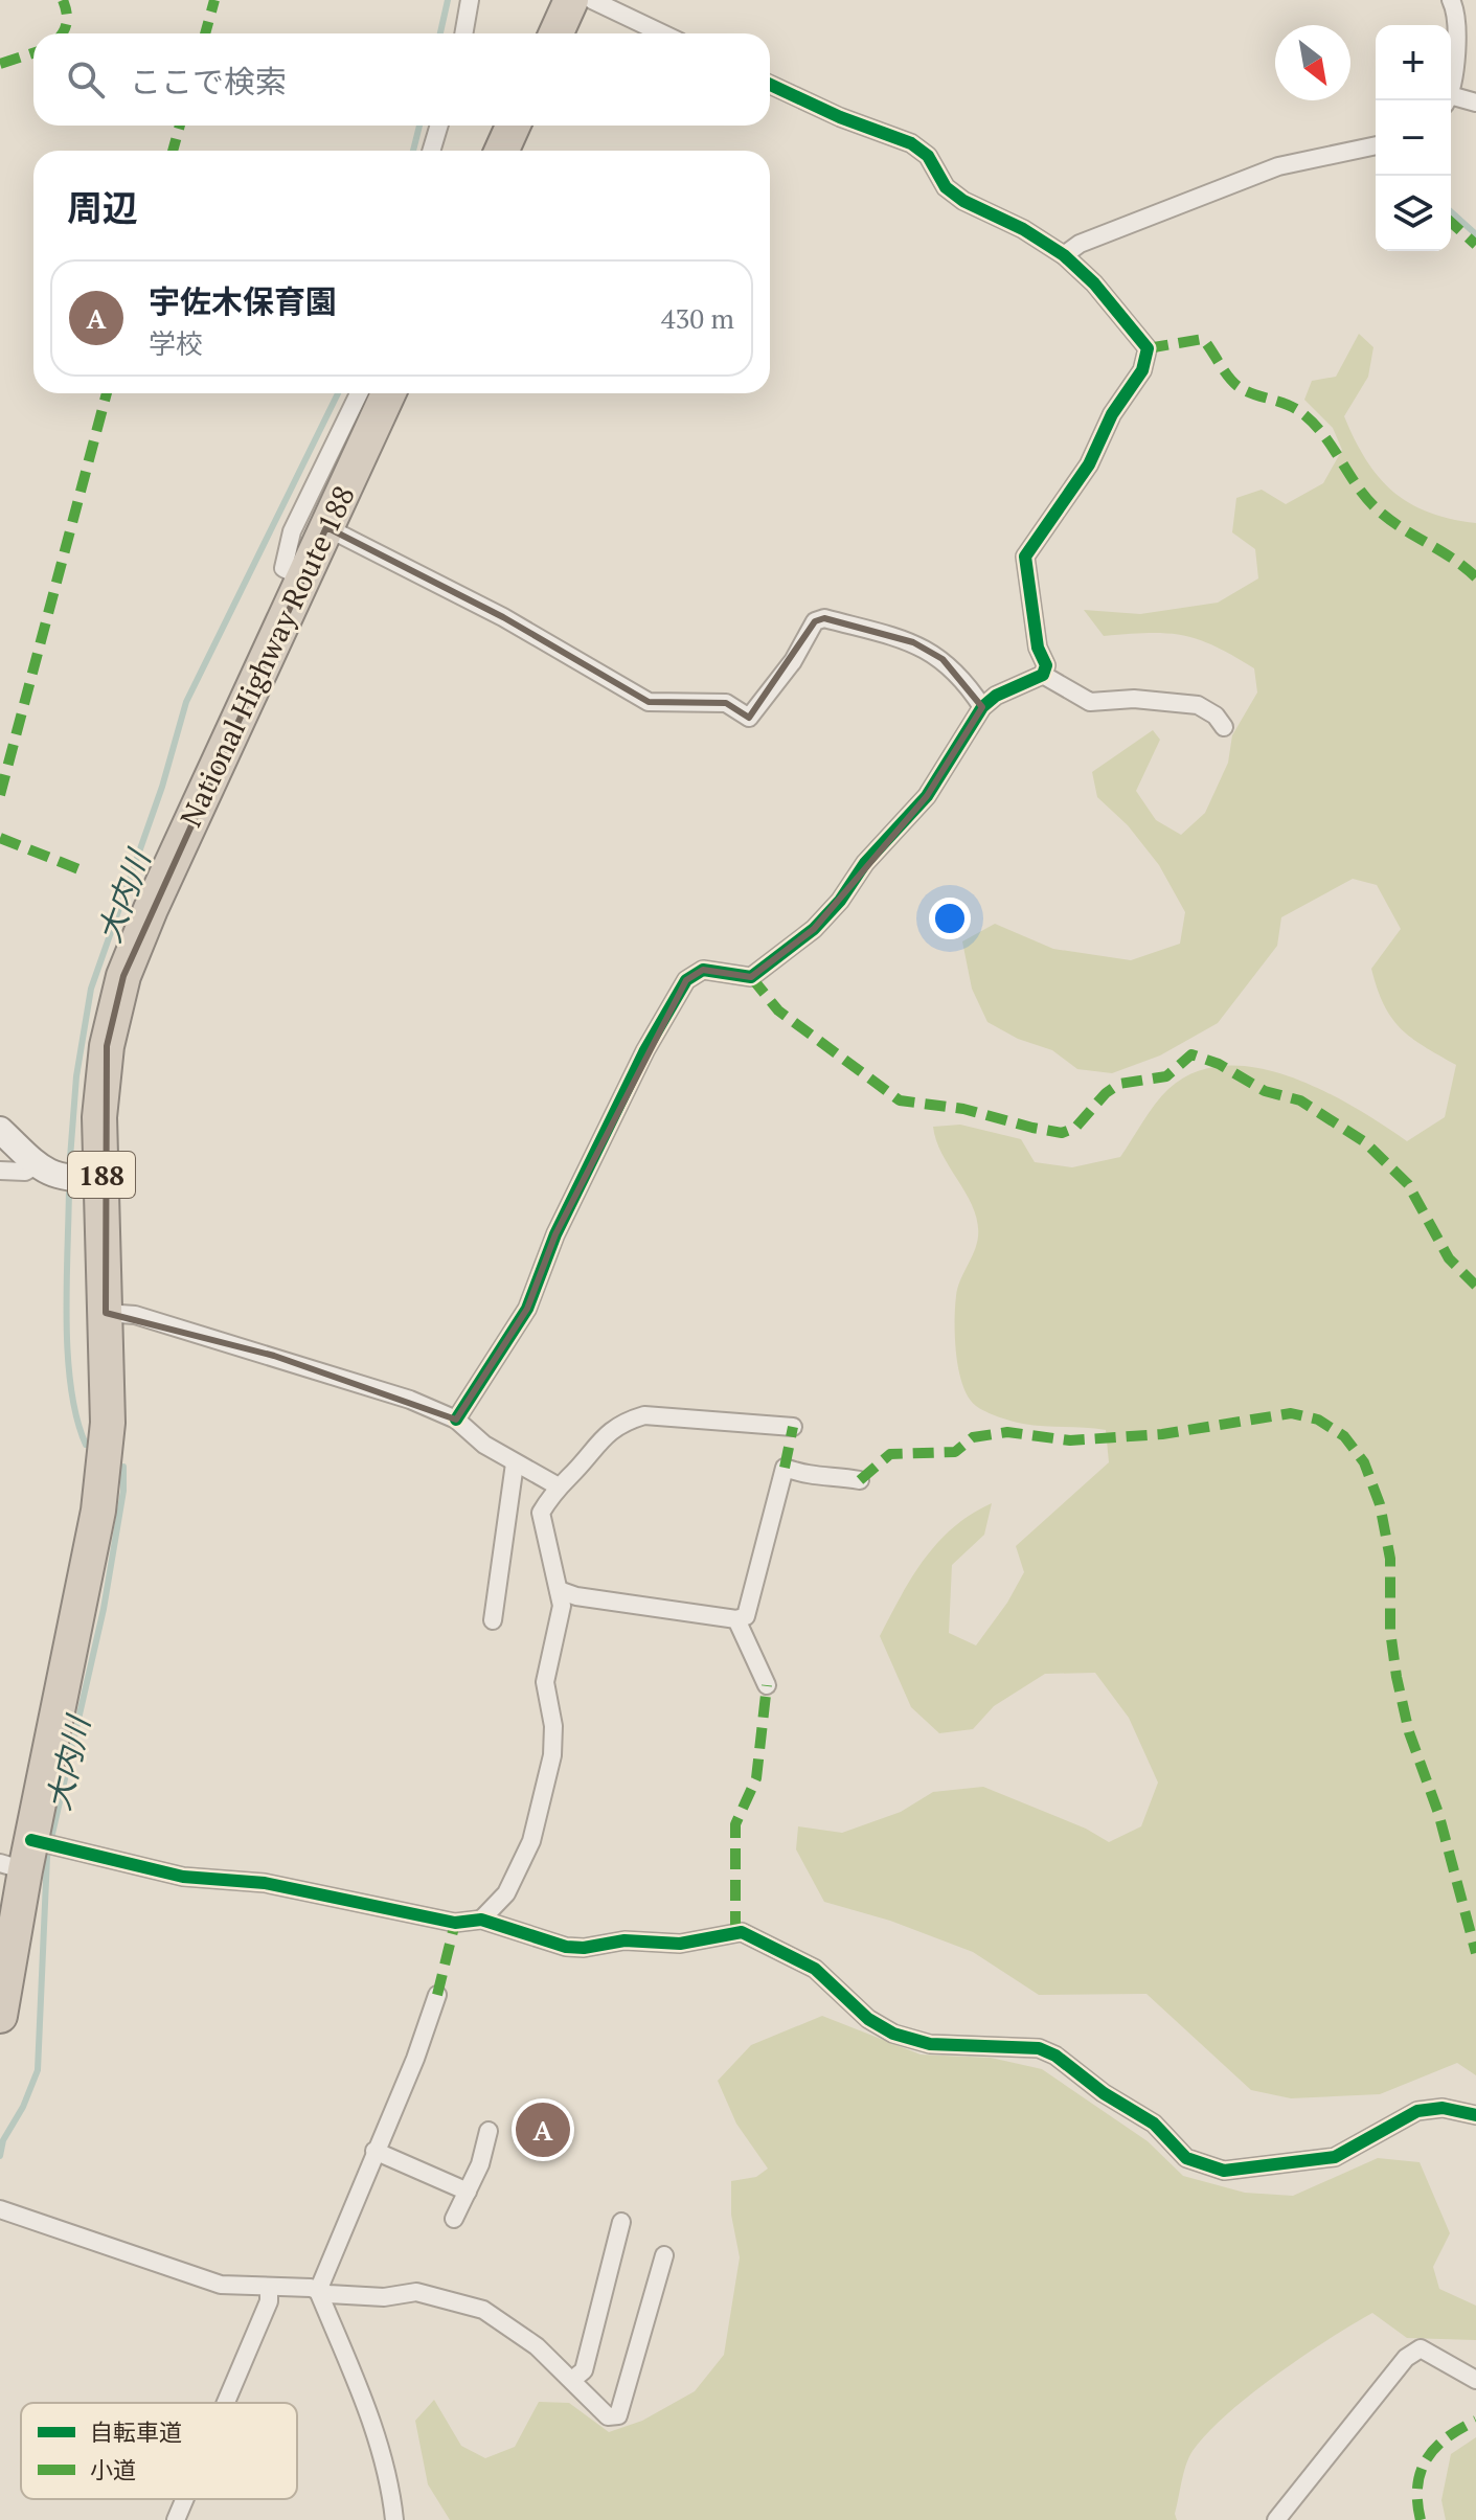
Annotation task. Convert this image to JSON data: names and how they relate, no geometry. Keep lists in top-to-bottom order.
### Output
{
  "streets": {
    "highway": ["National Highway Route 188", "188"]
  },
  "water": ["大内川"],
  "legend": ["自転車道", "小道"],
  "north": "bottom right",
  "page": {
    "map_buttons": ["+", "−"],
    "search": "ここで検索",
    "heading": "周辺",
    "list": [
      {
        "mark": "A",
        "name": "宇佐木保育園",
        "note": "学校",
        "value": "430 m"
      }
    ],
    "pins": "A"
  }
}
